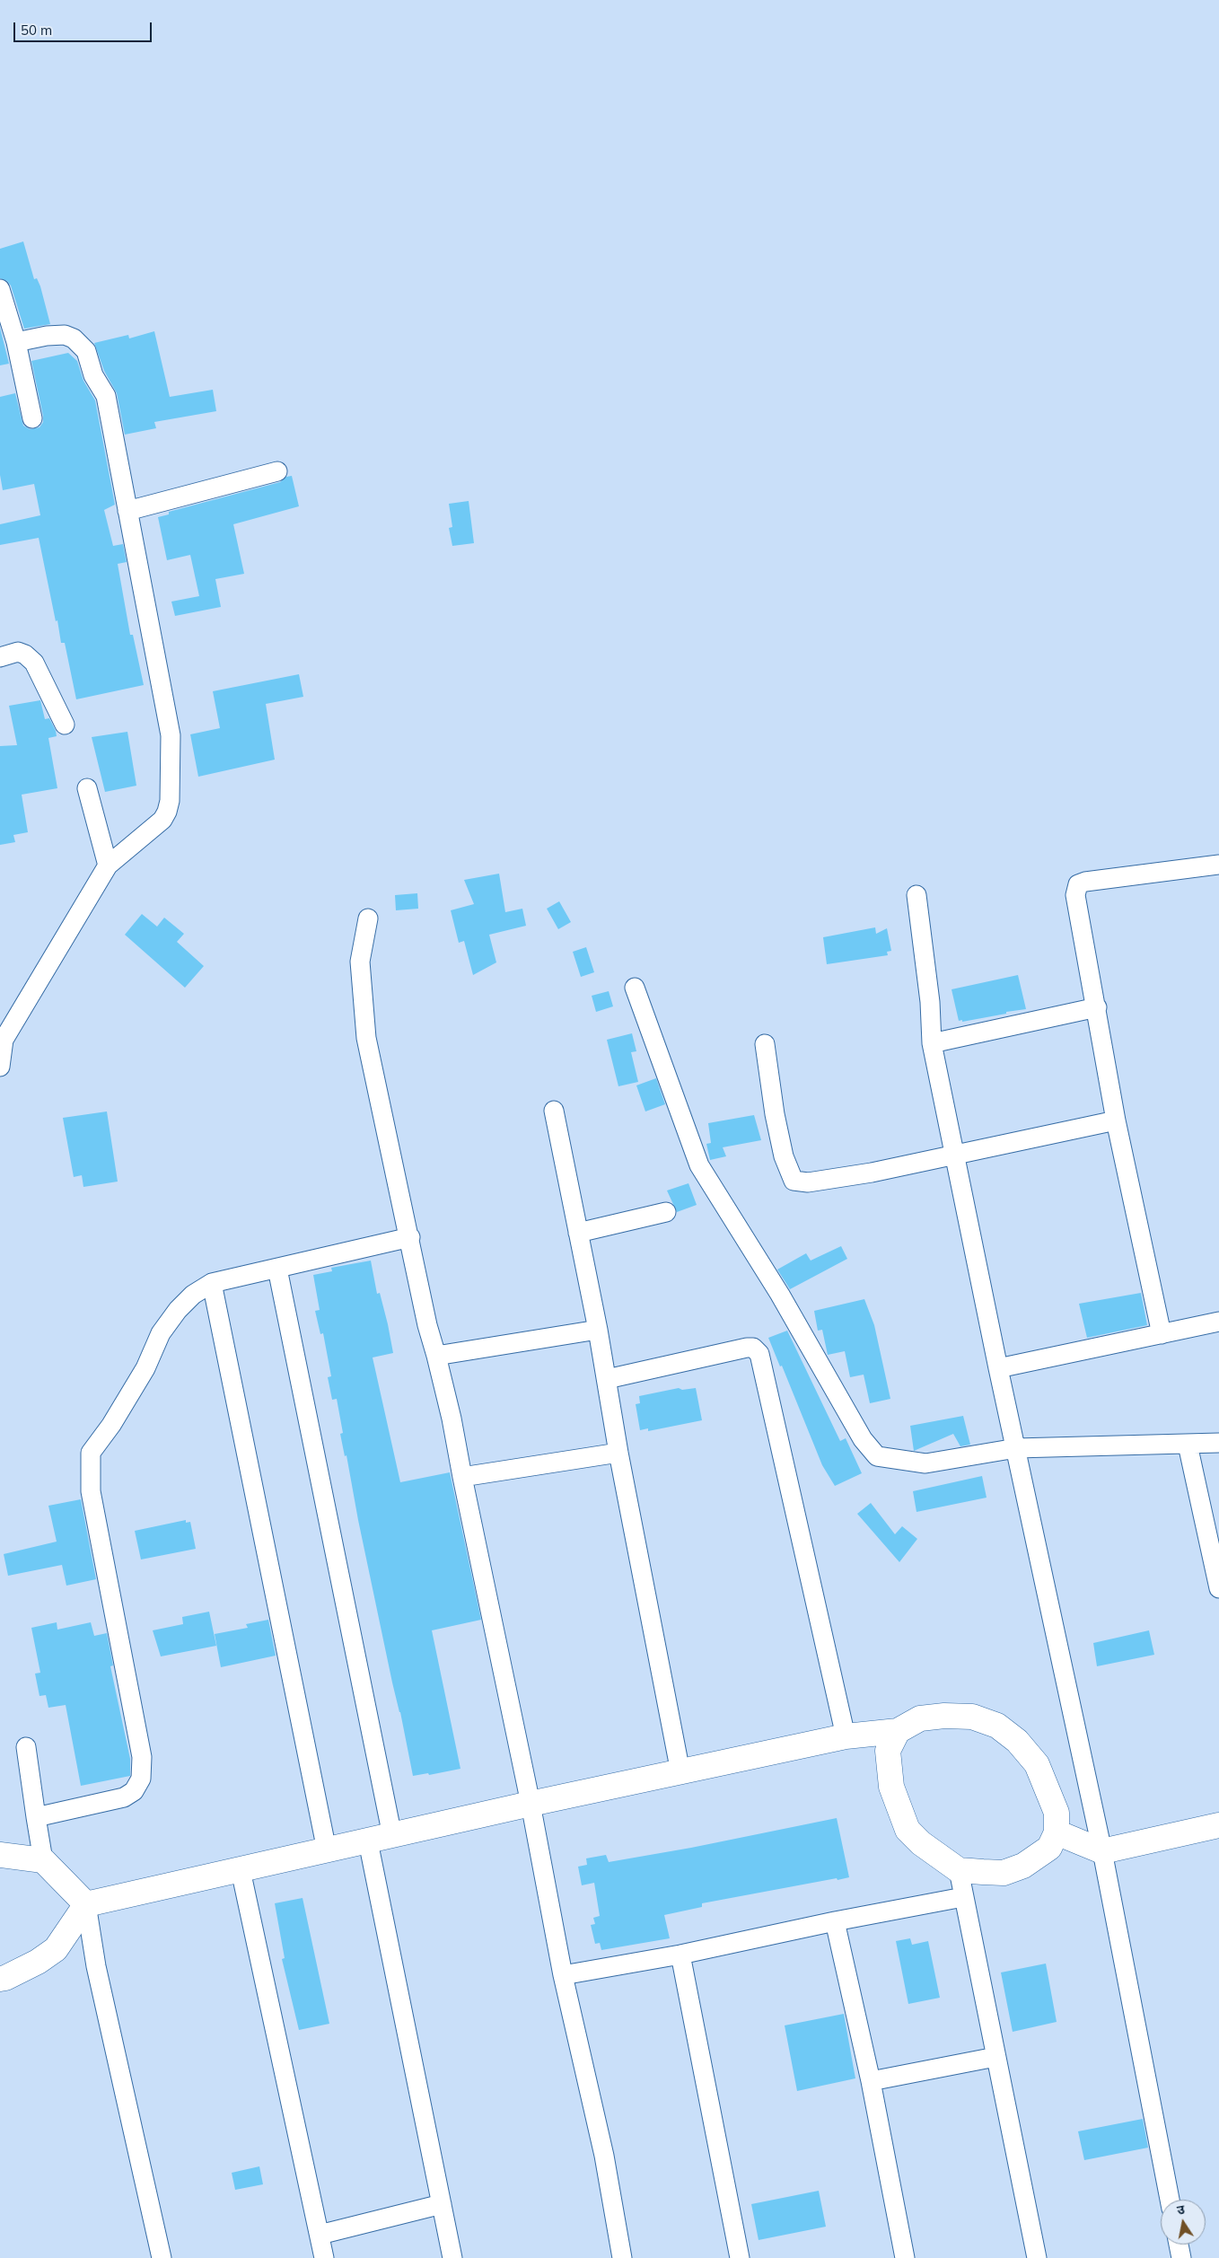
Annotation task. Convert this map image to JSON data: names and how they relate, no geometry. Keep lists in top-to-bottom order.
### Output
{
  "scale_bar": "50 m",
  "north": "top"
}
